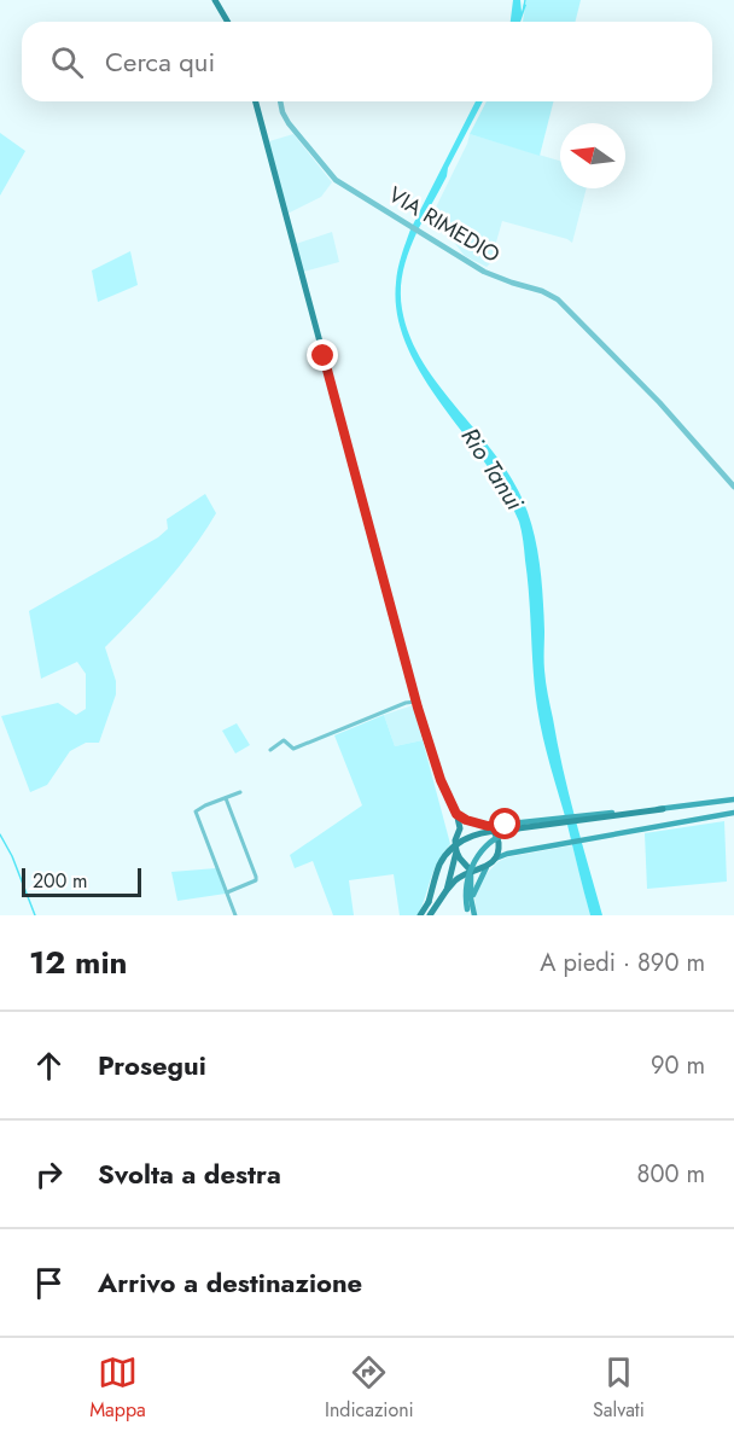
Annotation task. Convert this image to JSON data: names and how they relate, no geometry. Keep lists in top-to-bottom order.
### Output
{
  "streets": {
    "street": ["VIA RIMEDIO"]
  },
  "water": ["Rio Tanui"],
  "scale_bar": "200 m",
  "north": "left",
  "page": {
    "search": "Cerca qui",
    "scale": "200 m",
    "heading": ["12 min", "A piedi · 890 m"],
    "list": [
      ["Prosegui", "90 m"],
      ["Svolta a destra", "800 m"],
      "Arrivo a destinazione"
    ],
    "nav": ["Mappa", "Indicazioni", "Salvati"]
  }
}
